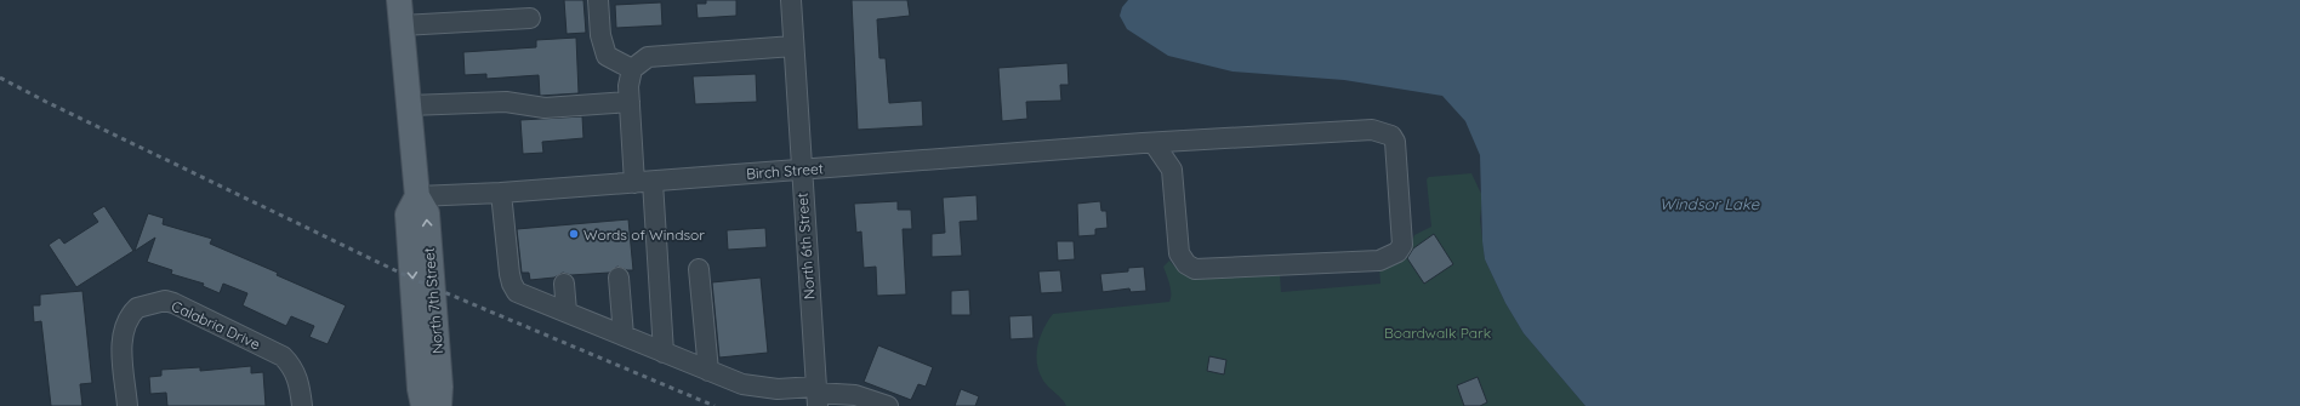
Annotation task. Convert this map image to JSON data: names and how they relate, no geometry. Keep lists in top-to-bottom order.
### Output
{
  "streets": {
    "main road": ["North 7th Street"],
    "street": ["Birch Street", "North 6th Street", "Calabria Drive"]
  },
  "crossings": [
    ["Birch Street", "North 6th Street"],
    ["Birch Street", "North 7th Street"]
  ],
  "water": ["Windsor Lake"],
  "parks": ["Boardwalk Park"],
  "places": ["Words of Windsor"]
}
